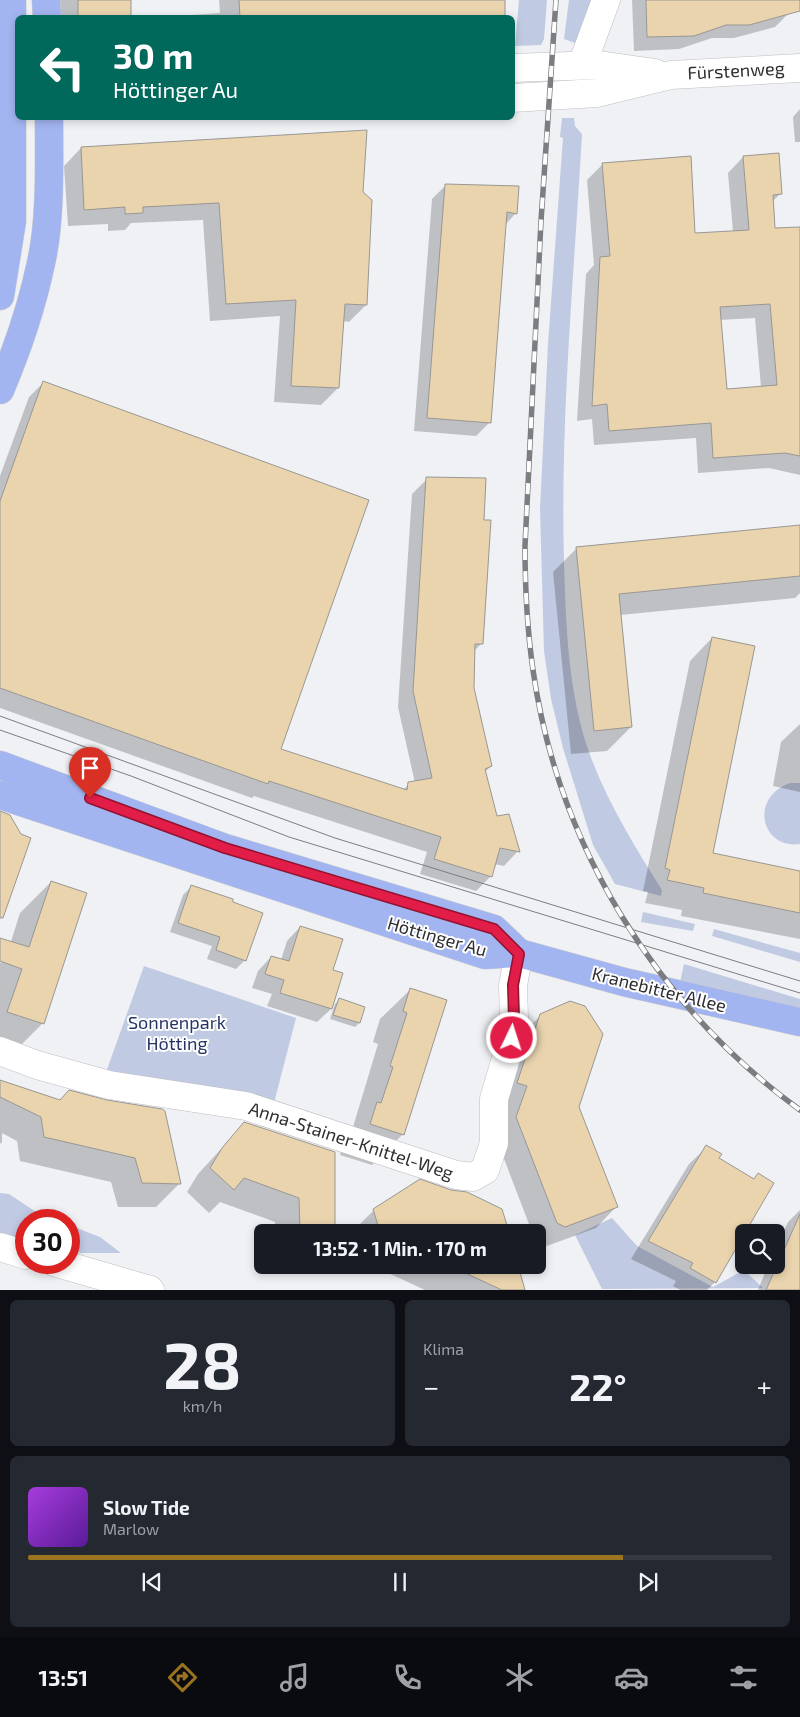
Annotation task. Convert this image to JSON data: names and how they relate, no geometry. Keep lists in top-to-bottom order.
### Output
{
  "streets": {
    "main road": ["Höttinger Au", "Kranebitter Allee"],
    "street": ["Fürstenweg", "Anna-Stainer-Knittel-Weg"]
  },
  "crossings": [
    ["Höttinger Au", "Kranebitter Allee"],
    ["Höttinger Au", "Anna-Stainer-Knittel-Weg"],
    ["Kranebitter Allee", "Anna-Stainer-Knittel-Weg"]
  ],
  "parks": ["Sonnenpark Hötting"],
  "page": {
    "turn": ["30 m", "Höttinger Au"],
    "limit": "30",
    "trip": "13:52 · 1 Min. · 170 m",
    "tile": [
      ["28", "km/h"],
      "Klima"
    ],
    "heat": ["−", "22°", "+"],
    "song": ["Slow Tide", "Marlow"],
    "tabs": "13:51"
  }
}
